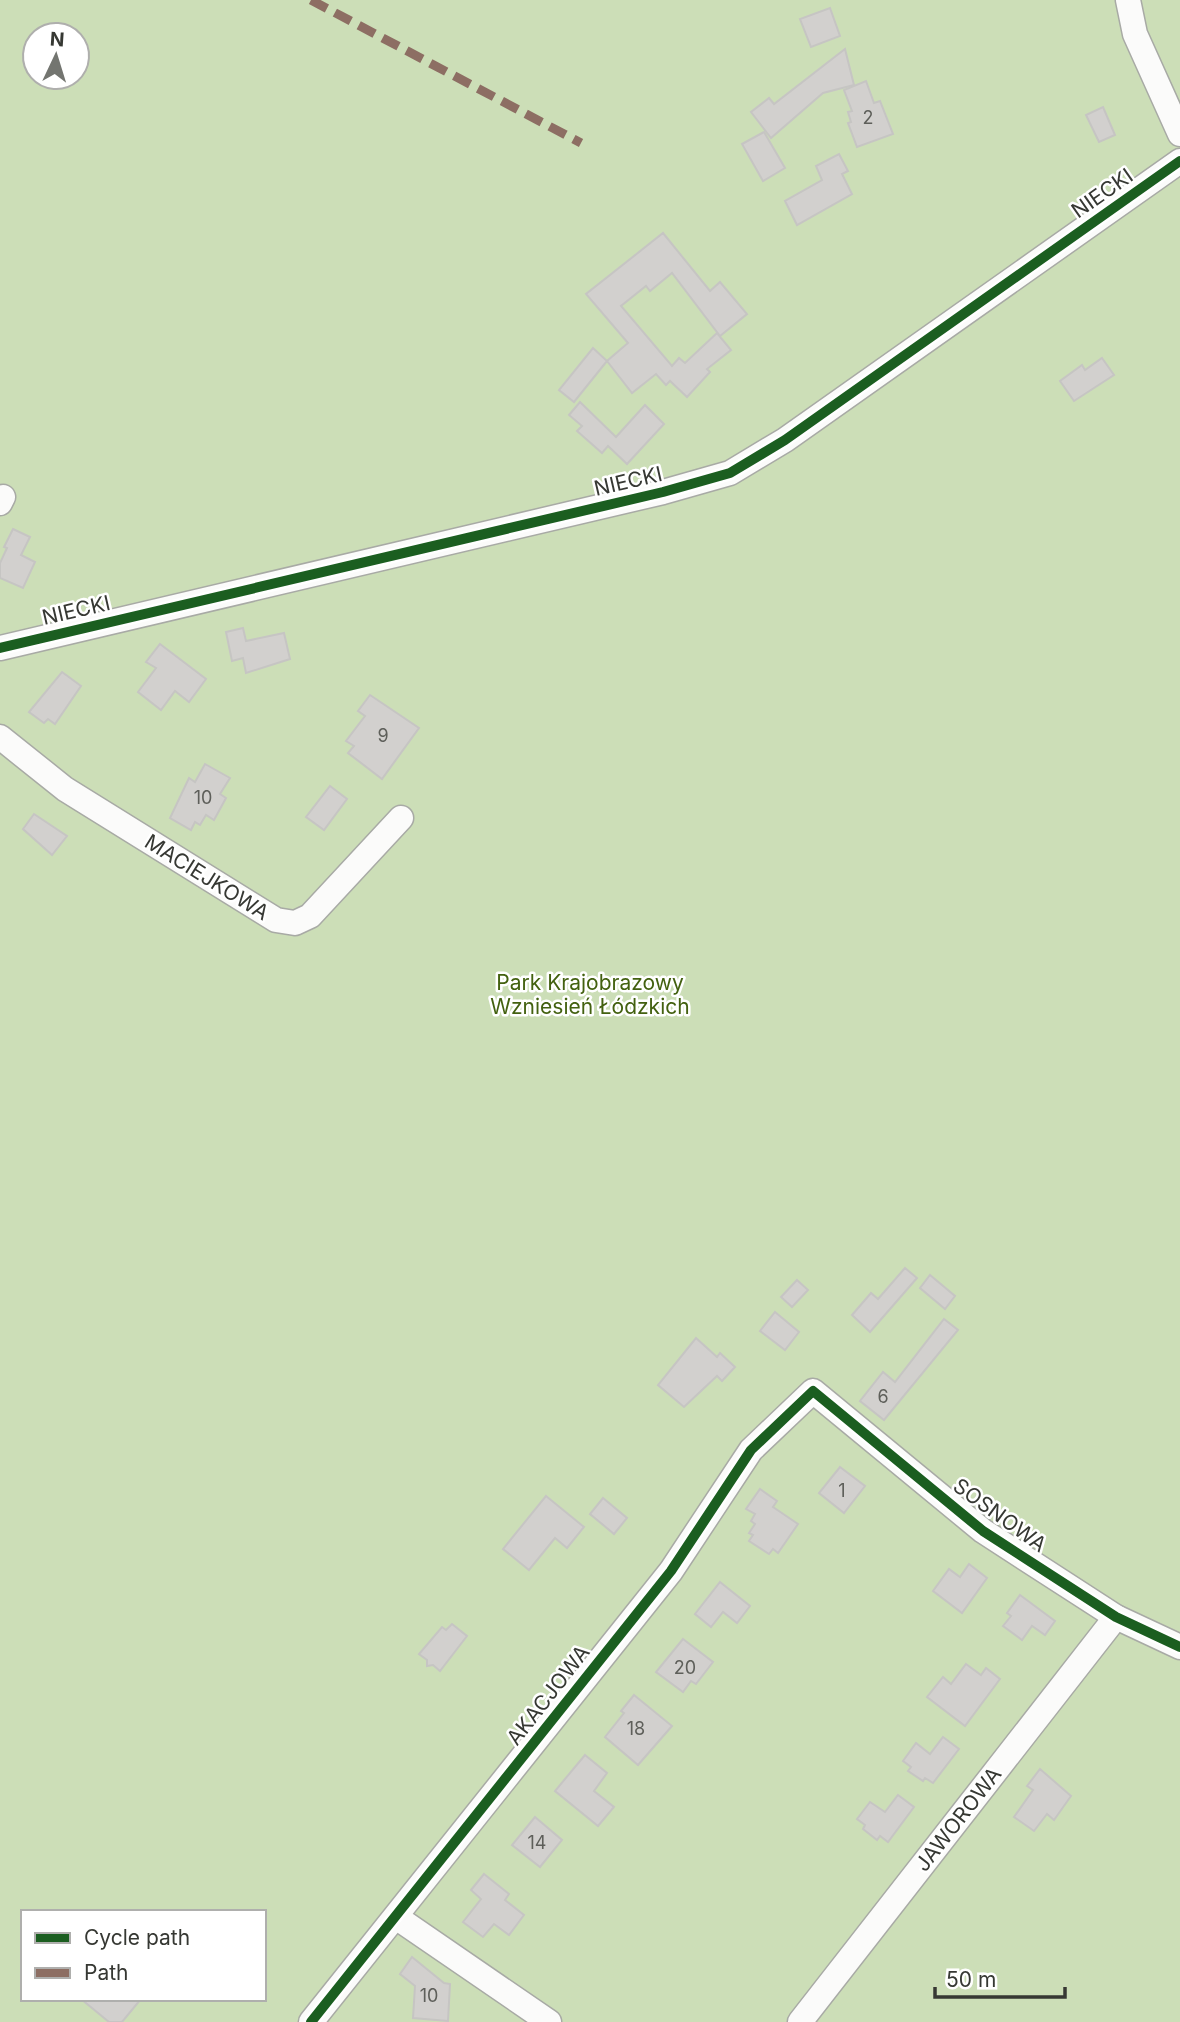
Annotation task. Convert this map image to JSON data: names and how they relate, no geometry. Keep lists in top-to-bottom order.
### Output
{
  "streets": {
    "street": [
      "NIECKI",
      "MACIEJKOWA",
      "SOSNOWA",
      "AKACJOWA",
      "JAWOROWA"
    ]
  },
  "crossings": [
    ["SOSNOWA", "AKACJOWA"],
    ["SOSNOWA", "JAWOROWA"]
  ],
  "parks": ["Park Krajobrazowy Wzniesień Łódzkich"],
  "house_numbers": [
    "2",
    "9",
    "10",
    "6",
    "1",
    "20",
    "18",
    "14",
    "10"
  ],
  "legend": ["Cycle path", "Path"],
  "scale_bar": "50 m",
  "north": "top"
}
